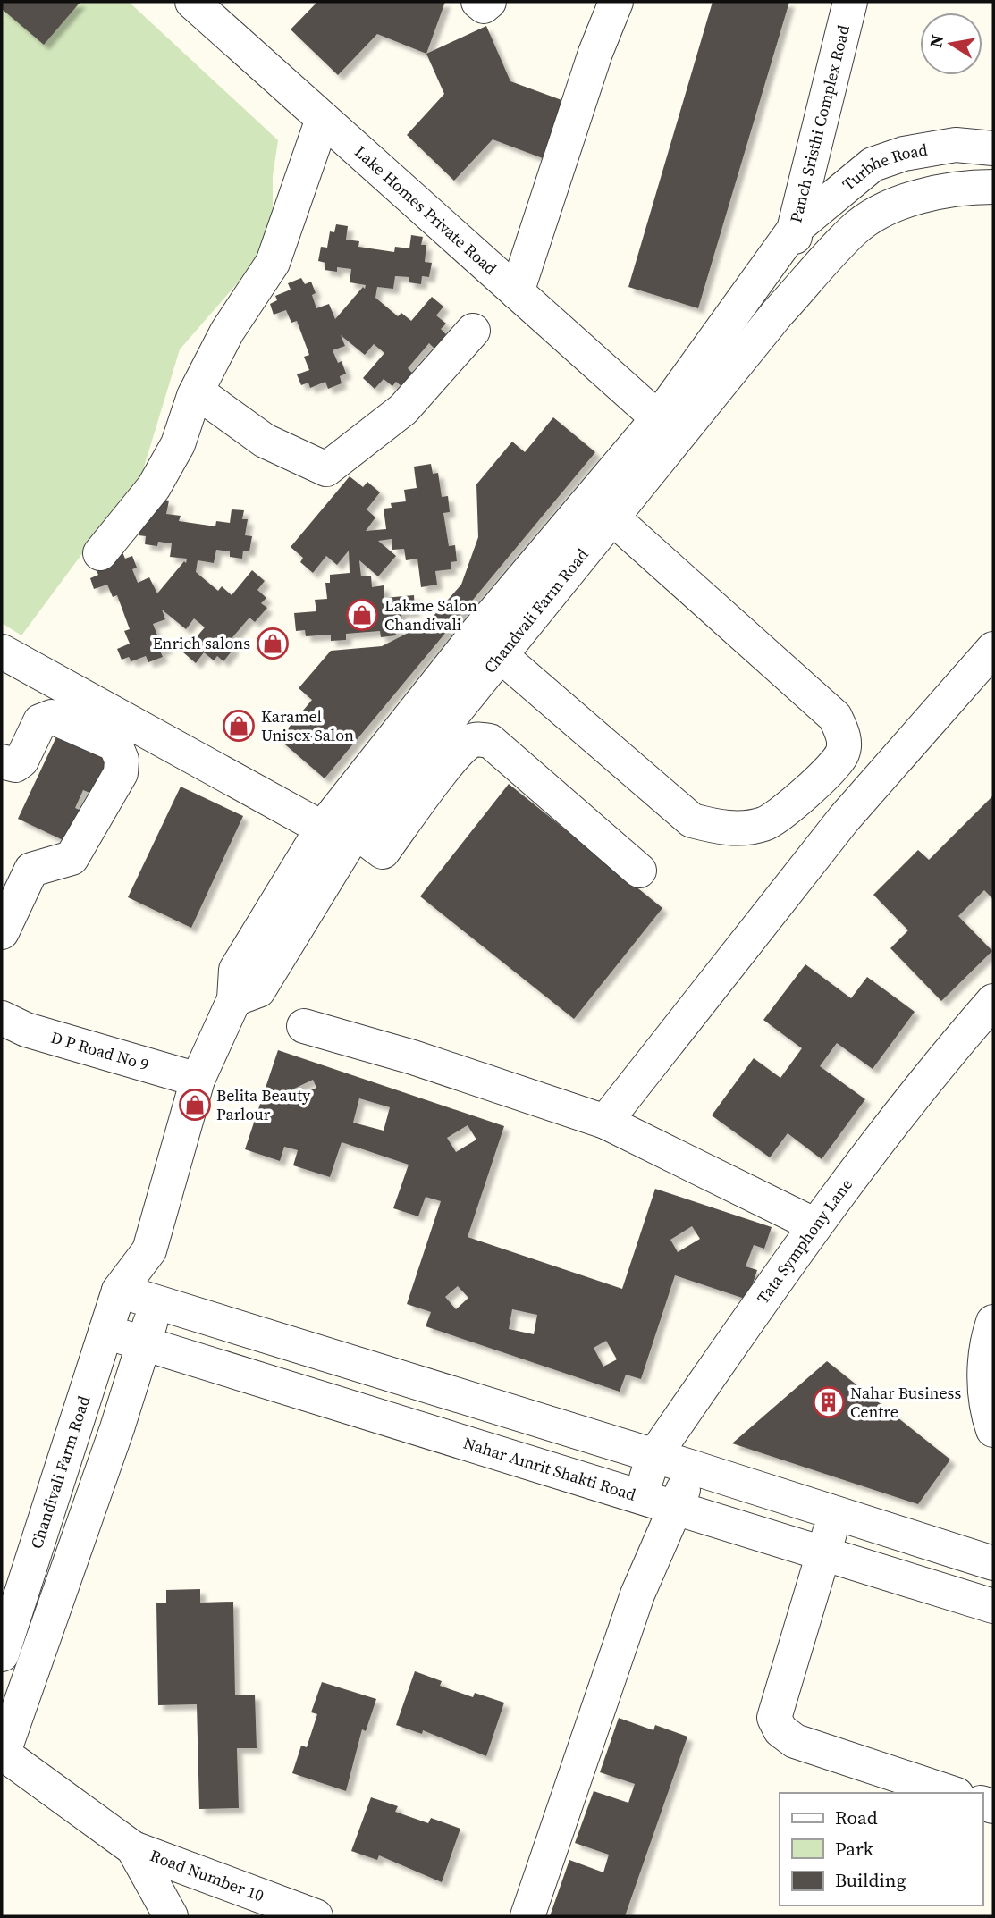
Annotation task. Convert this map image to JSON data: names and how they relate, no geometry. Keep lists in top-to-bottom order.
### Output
{
  "streets": {
    "street": [
      "Panch Sristhi Complex Road",
      "Turbhe Road",
      "Lake Homes Private Road",
      "Chandvali Farm Road",
      "D P Road No 9",
      "Tata Symphony Lane",
      "Nahar Amrit Shakti Road",
      "Chandivali Farm Road",
      "Road Number 10"
    ]
  },
  "crossings": [
    ["Panch Sristhi Complex Road", "Turbhe Road"],
    ["Panch Sristhi Complex Road", "Chandvali Farm Road"],
    ["Turbhe Road", "Chandvali Farm Road"],
    ["Lake Homes Private Road", "Chandvali Farm Road"],
    ["Chandvali Farm Road", "D P Road No 9"],
    ["Chandvali Farm Road", "Chandivali Farm Road"],
    ["Tata Symphony Lane", "Nahar Amrit Shakti Road"],
    ["Nahar Amrit Shakti Road", "Chandivali Farm Road"]
  ],
  "places": {
    "shop": [
      "Lakme Salon Chandivali",
      "Enrich salons",
      "Karamel Unisex Salon",
      "Belita Beauty Parlour"
    ],
    "building": ["Nahar Business Centre"]
  },
  "legend": ["Road", "Park", "Building"],
  "north": "left"
}
